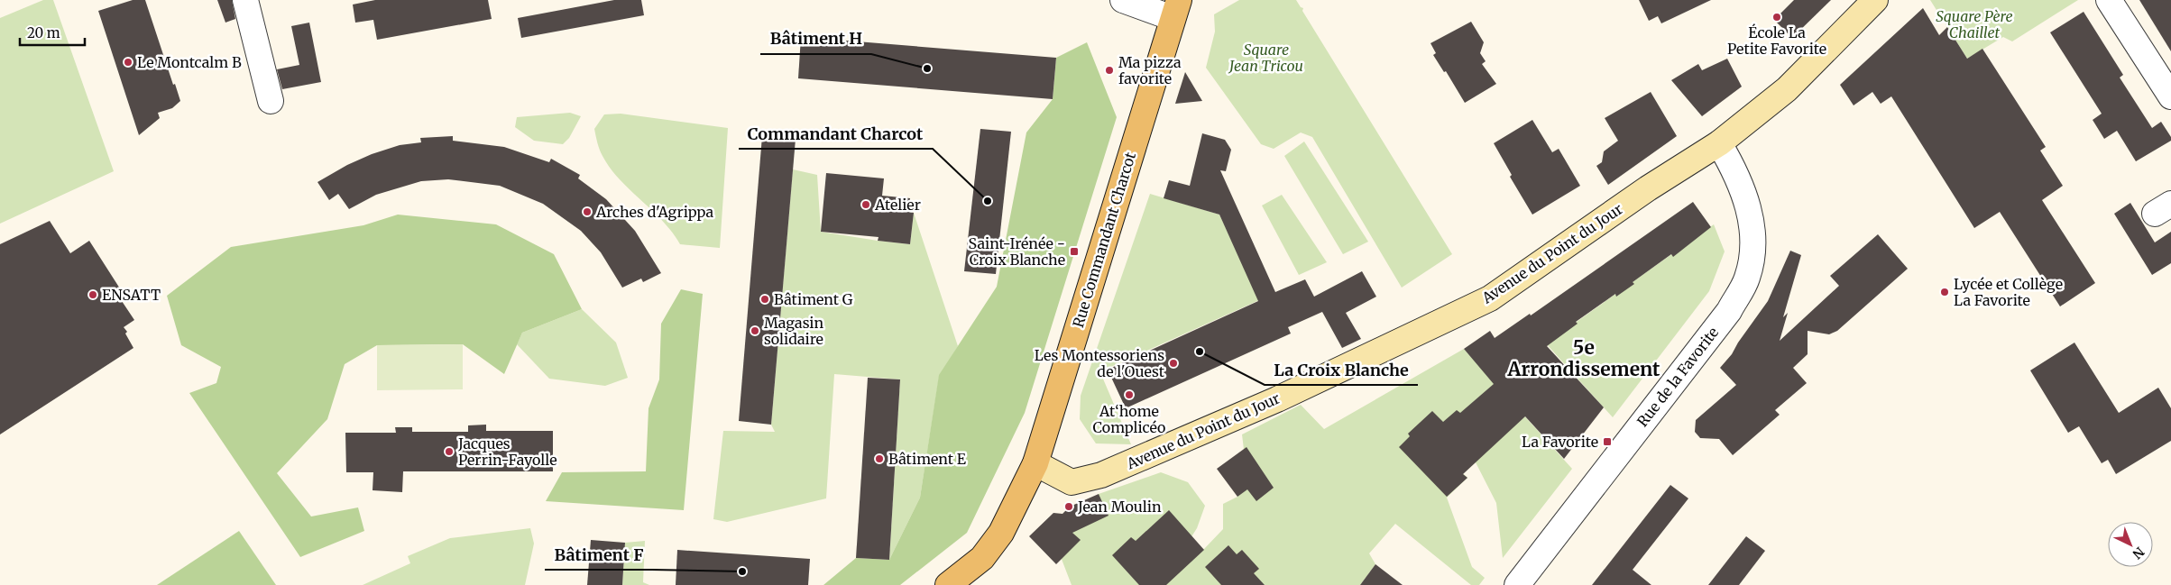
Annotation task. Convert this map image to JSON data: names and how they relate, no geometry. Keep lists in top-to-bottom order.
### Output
{
  "streets": {
    "main road": ["Rue Commandant Charcot", "Avenue du Point du Jour"],
    "street": ["Rue de la Favorite"]
  },
  "crossings": [
    ["Rue Commandant Charcot", "Avenue du Point du Jour"],
    ["Avenue du Point du Jour", "Rue de la Favorite"]
  ],
  "districts": ["5e Arrondissement"],
  "parks": ["Square Père Chaillet", "Square Jean Tricou"],
  "places": {
    "other": [
      "École La Petite Favorite",
      "Le Montcalm B",
      "Bâtiment H",
      "Ma pizza favorite",
      "Commandant Charcot",
      "Atelier",
      "Arches d'Agrippa",
      "Lycée et Collège La Favorite",
      "ENSATT",
      "Bâtiment G",
      "Magasin solidaire",
      "La Croix Blanche",
      "Les Montessoriens de l'Ouest",
      "At‘home Complicéo",
      "Jacques Perrin-Fayolle",
      "Bâtiment E",
      "Jean Moulin",
      "Bâtiment F"
    ],
    "transit": ["Saint-Irénée - Croix Blanche", "La Favorite"]
  },
  "scale_bar": "20 m",
  "north": "bottom right"
}
